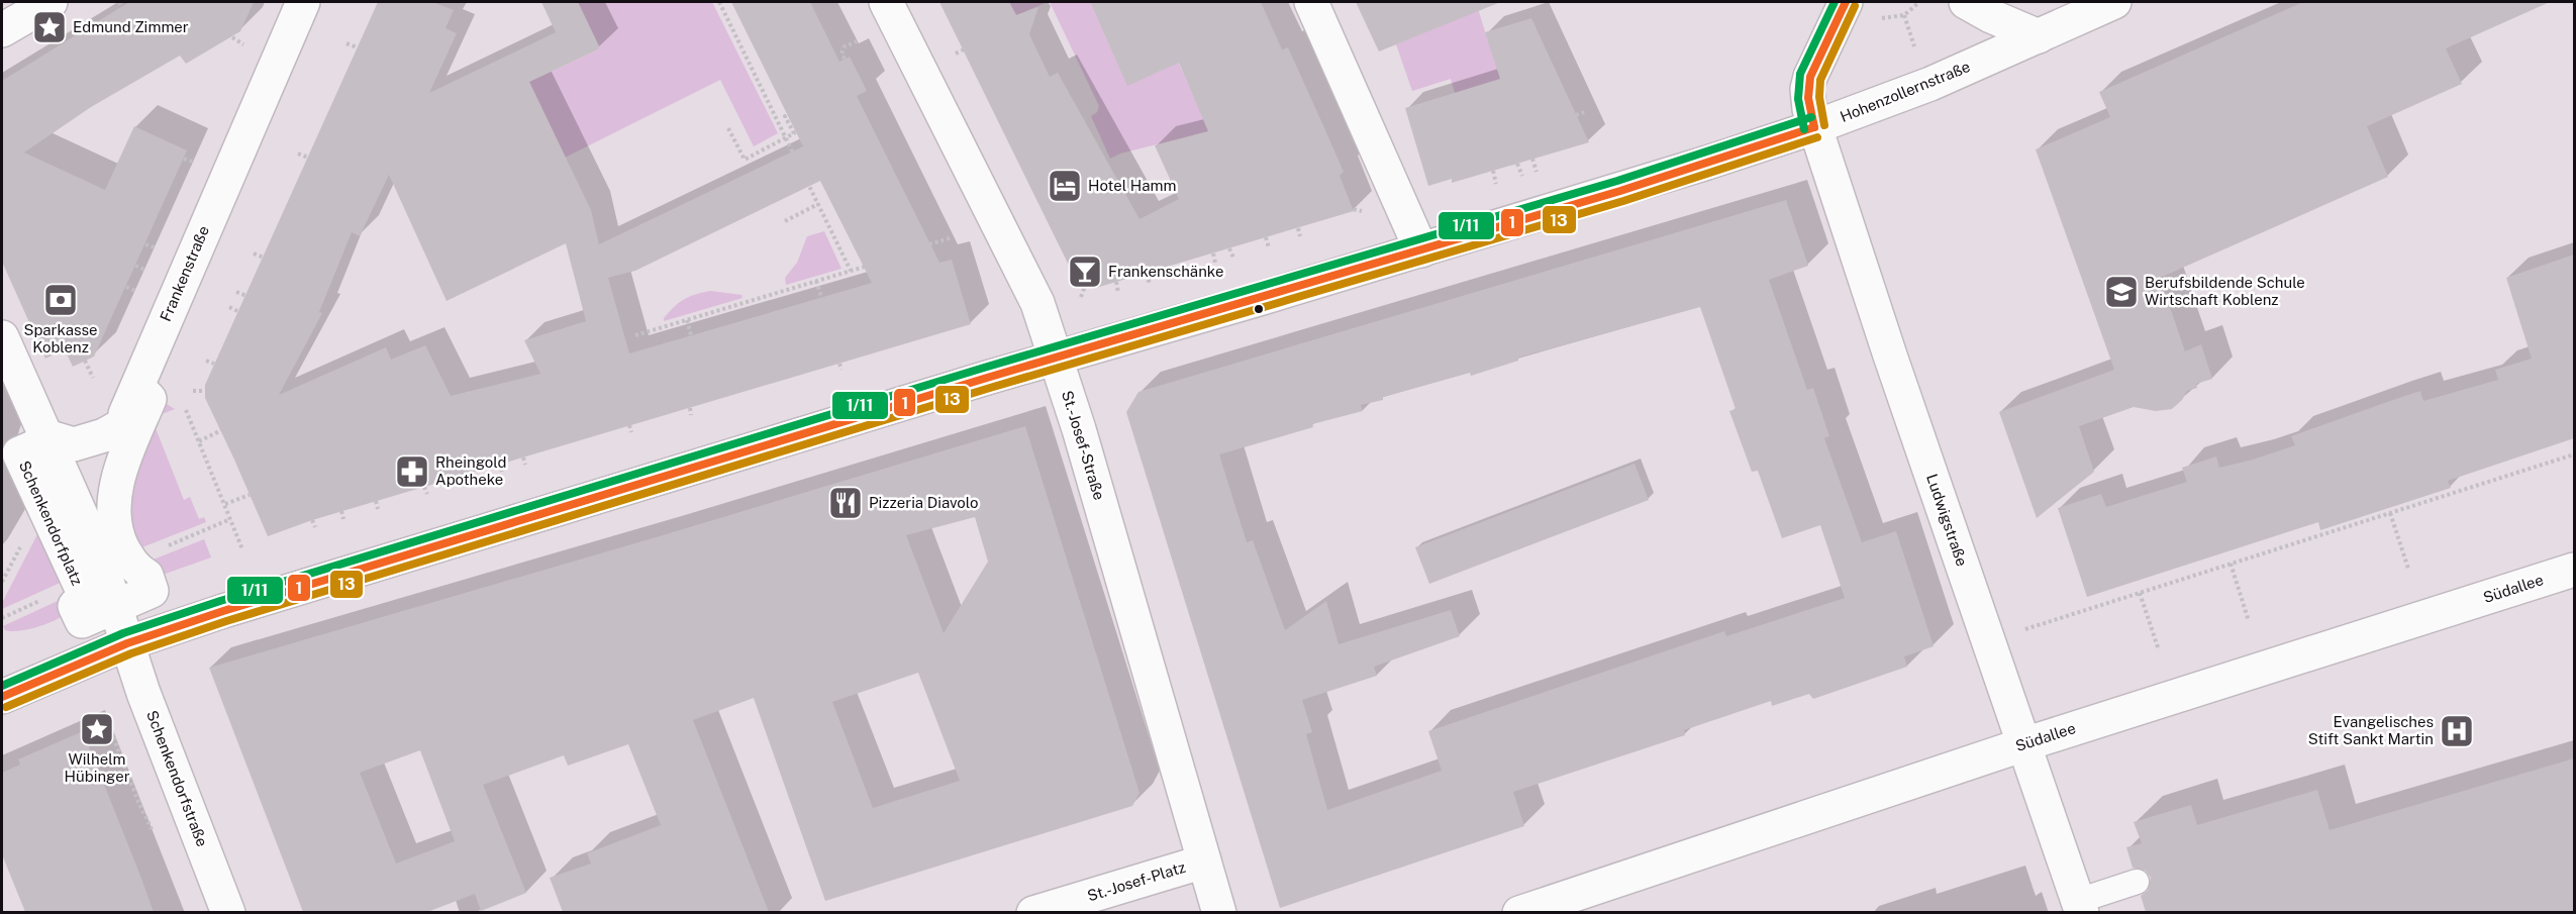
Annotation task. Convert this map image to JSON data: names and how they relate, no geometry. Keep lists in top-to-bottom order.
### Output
{
  "streets": {
    "street": [
      "Hohenzollernstraße",
      "Frankenstraße",
      "St.-Josef-Straße",
      "Ludwigstraße",
      "Schenkendorfplatz",
      "Südallee",
      "Schenkendorfstraße",
      "St.-Josef-Platz"
    ]
  },
  "crossings": [
    ["Hohenzollernstraße", "St.-Josef-Straße"],
    ["Hohenzollernstraße", "Ludwigstraße"],
    ["Hohenzollernstraße", "Schenkendorfplatz"],
    ["Hohenzollernstraße", "Schenkendorfstraße"],
    ["Frankenstraße", "Schenkendorfplatz"],
    ["St.-Josef-Straße", "St.-Josef-Platz"],
    ["Ludwigstraße", "Südallee"],
    ["Schenkendorfplatz", "Schenkendorfstraße"]
  ],
  "places": {
    "place": ["Edmund Zimmer", "Wilhelm Hübinger"],
    "hotel": ["Hotel Hamm"],
    "bar": ["Frankenschänke"],
    "school or university": ["Berufsbildende Schule Wirtschaft Koblenz"],
    "bank": ["Sparkasse Koblenz"],
    "pharmacy": ["Rheingold Apotheke"],
    "restaurant": ["Pizzeria Diavolo"],
    "hospital": ["Evangelisches Stift Sankt Martin"]
  },
  "lines": ["transit line 1", "transit line 1/11", "transit line 13"]
}
